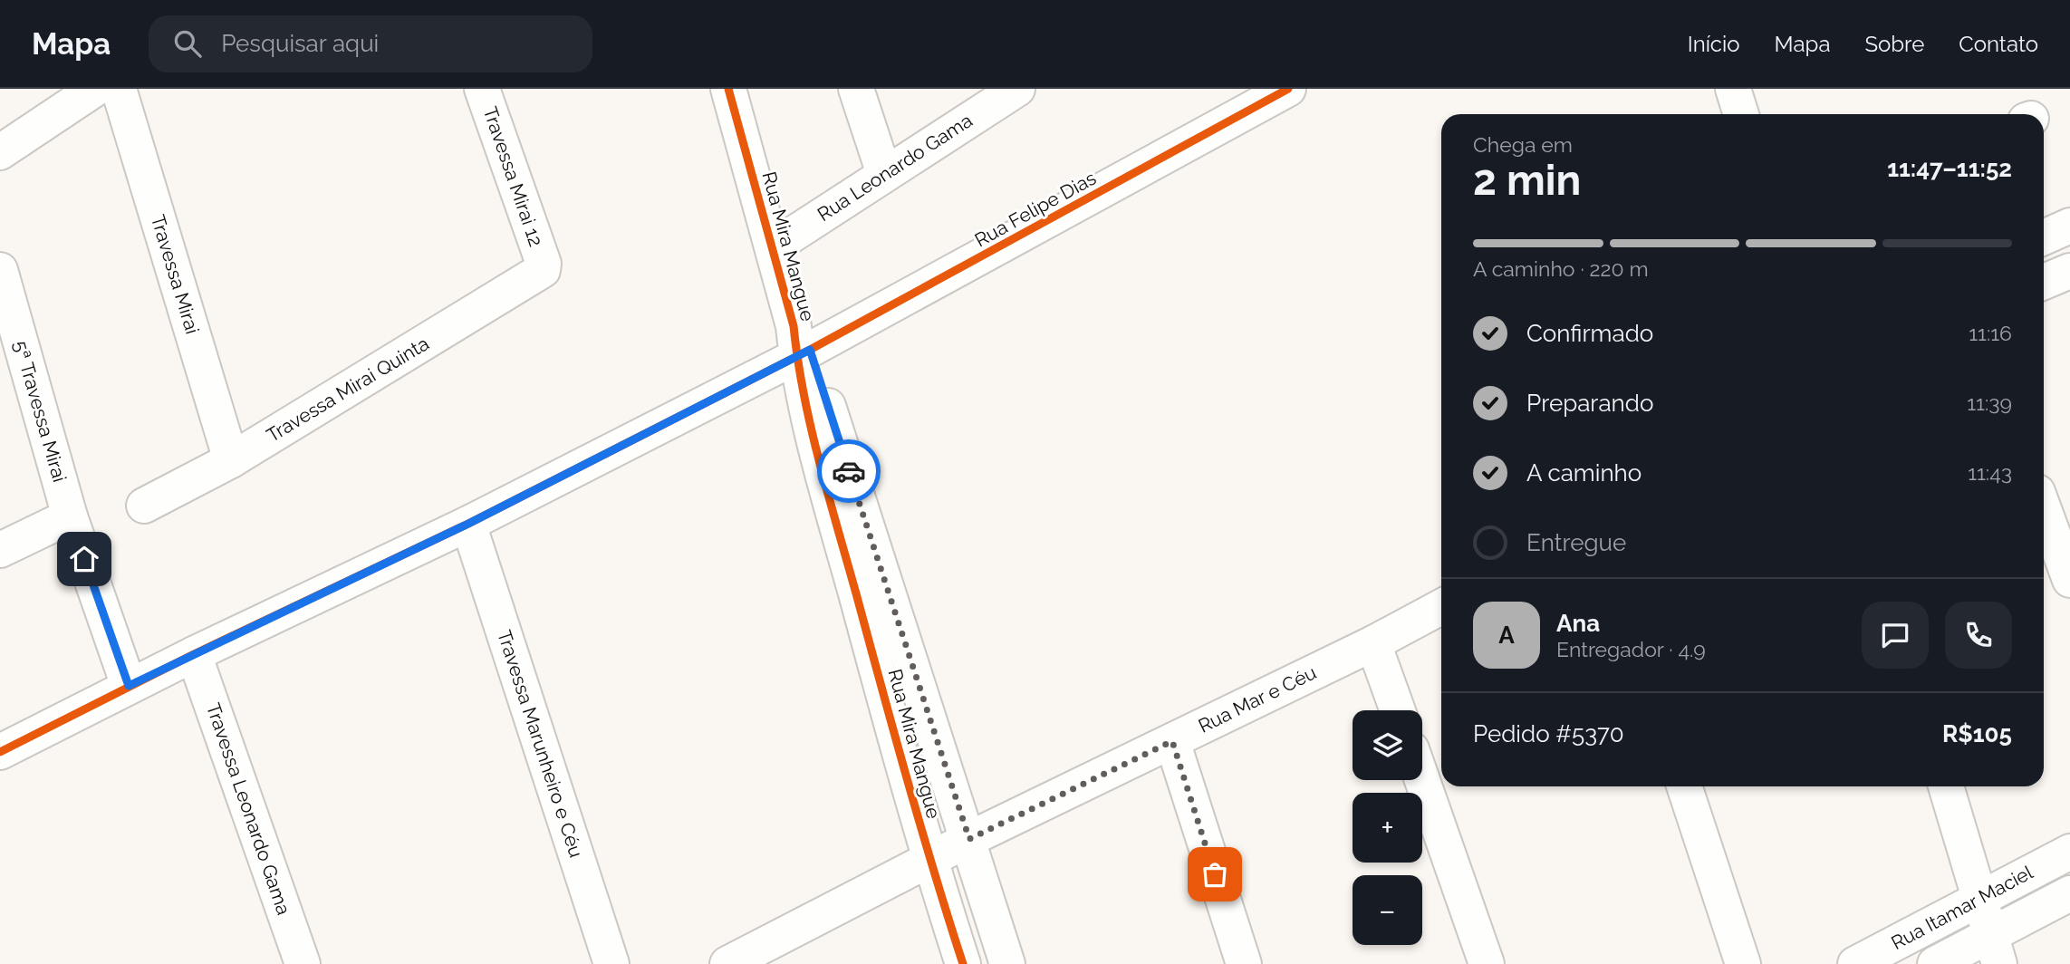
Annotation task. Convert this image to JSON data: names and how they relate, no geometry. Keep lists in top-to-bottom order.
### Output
{
  "streets": {
    "street": [
      "Rua Leonardo Gama",
      "Travessa Mirai 12",
      "Rua Felipe Dias",
      "Rua Mira Mangue",
      "Travessa Mirai",
      "Travessa Mirai Quinta",
      "5ª Travessa Mirai",
      "Rua Mar e Céu",
      "Travessa Marunheiro e Céu",
      "Travessa Leonardo Gama",
      "Rua Itamar Maciel"
    ]
  },
  "crossings": [
    ["Rua Leonardo Gama", "Rua Mira Mangue"],
    ["Travessa Mirai 12", "Travessa Mirai Quinta"],
    ["Rua Felipe Dias", "Rua Mira Mangue"],
    ["Rua Mira Mangue", "Rua Mar e Céu"],
    ["Travessa Mirai", "Travessa Mirai Quinta"]
  ],
  "page": {
    "header": "Mapa",
    "search": "Pesquisar aqui",
    "nav": [
      "Início",
      "Mapa",
      "Sobre",
      "Contato"
    ],
    "heading": ["2 min", "Chega em", "11:47–11:52"],
    "panel": [
      "Ana",
      "Entregador · 4.9",
      "Pedido #5370",
      "R$105"
    ],
    "bar": "A caminho · 220 m",
    "list": [
      ["Confirmado", "11:16"],
      ["Preparando", "11:39"],
      ["A caminho", "11:43"],
      "Entregue"
    ],
    "round": "A",
    "map_buttons": ["+", "−"]
  }
}
